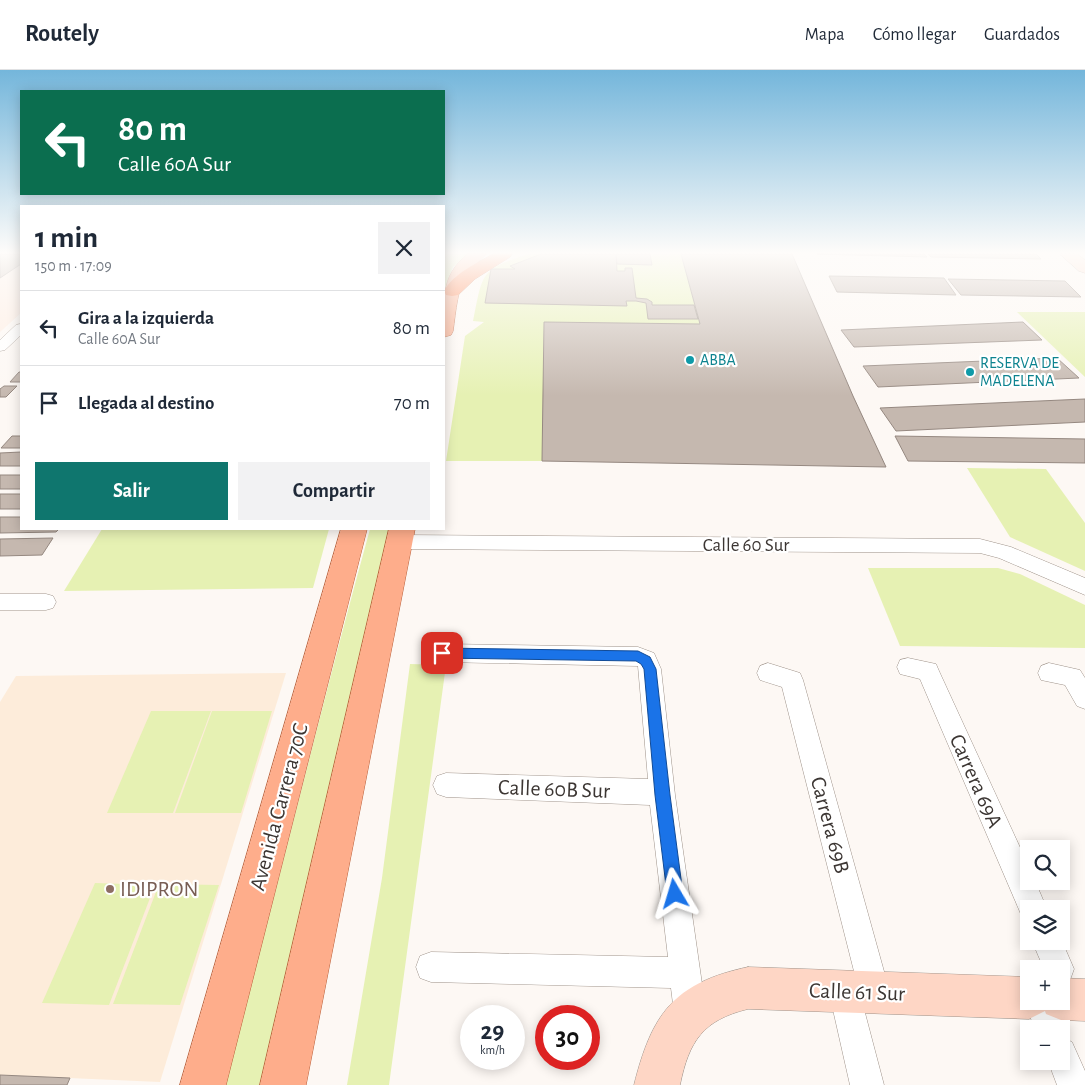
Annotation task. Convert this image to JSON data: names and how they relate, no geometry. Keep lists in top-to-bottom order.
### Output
{
  "streets": {
    "main road": ["Avenida Carrera 70C"],
    "street": [
      "Calle 60 Sur",
      "Carrera 69A",
      "Calle 60B Sur",
      "Carrera 69B",
      "Calle 61 Sur"
    ]
  },
  "crossings": [
    ["Carrera 69B", "Calle 61 Sur"]
  ],
  "places": ["ABBA", "RESERVA DE MADELENA", "IDIPRON"],
  "page": {
    "header": "Routely",
    "nav": ["Mapa", "Cómo llegar", "Guardados"],
    "turn": ["80 m", "Calle 60A Sur"],
    "heading": ["1 min", "150 m · 17:09"],
    "list": [
      {
        "name": "Gira a la izquierda",
        "note": "Calle 60A Sur",
        "value": "80 m"
      },
      {
        "name": "Llegada al destino",
        "value": "70 m"
      }
    ],
    "buttons": ["Salir", "Compartir"],
    "map_buttons": ["+", "−"],
    "speed": "29 km/h",
    "limit": "30"
  }
}
